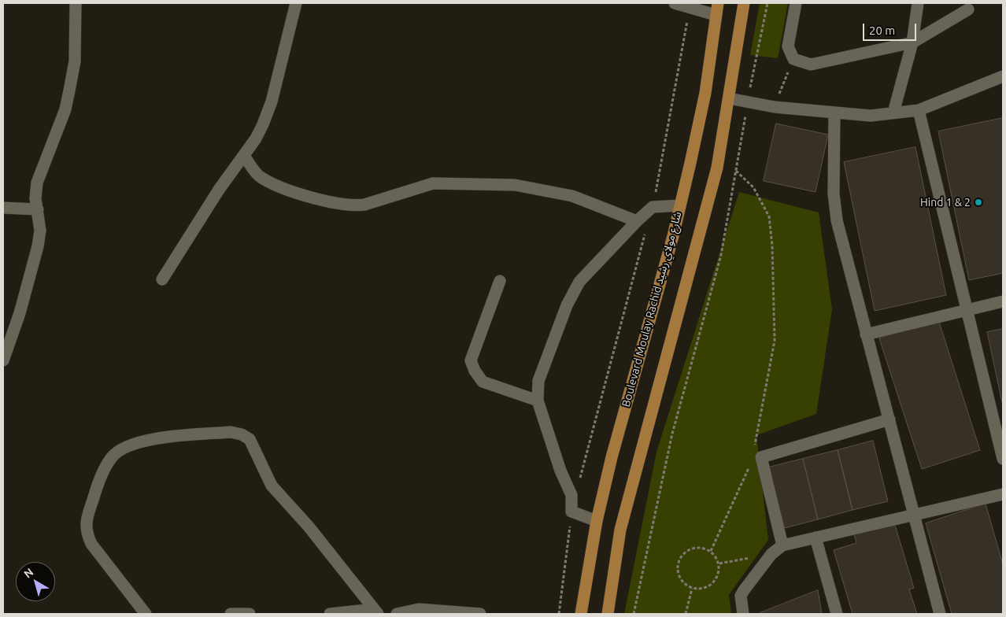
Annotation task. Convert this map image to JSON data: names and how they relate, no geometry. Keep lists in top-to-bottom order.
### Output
{
  "streets": {
    "main road": ["Boulevard Moulay Rachid شارع مولاي رشيد"]
  },
  "places": ["Hind 1 & 2"],
  "scale_bar": "20 m",
  "north": "top left"
}
